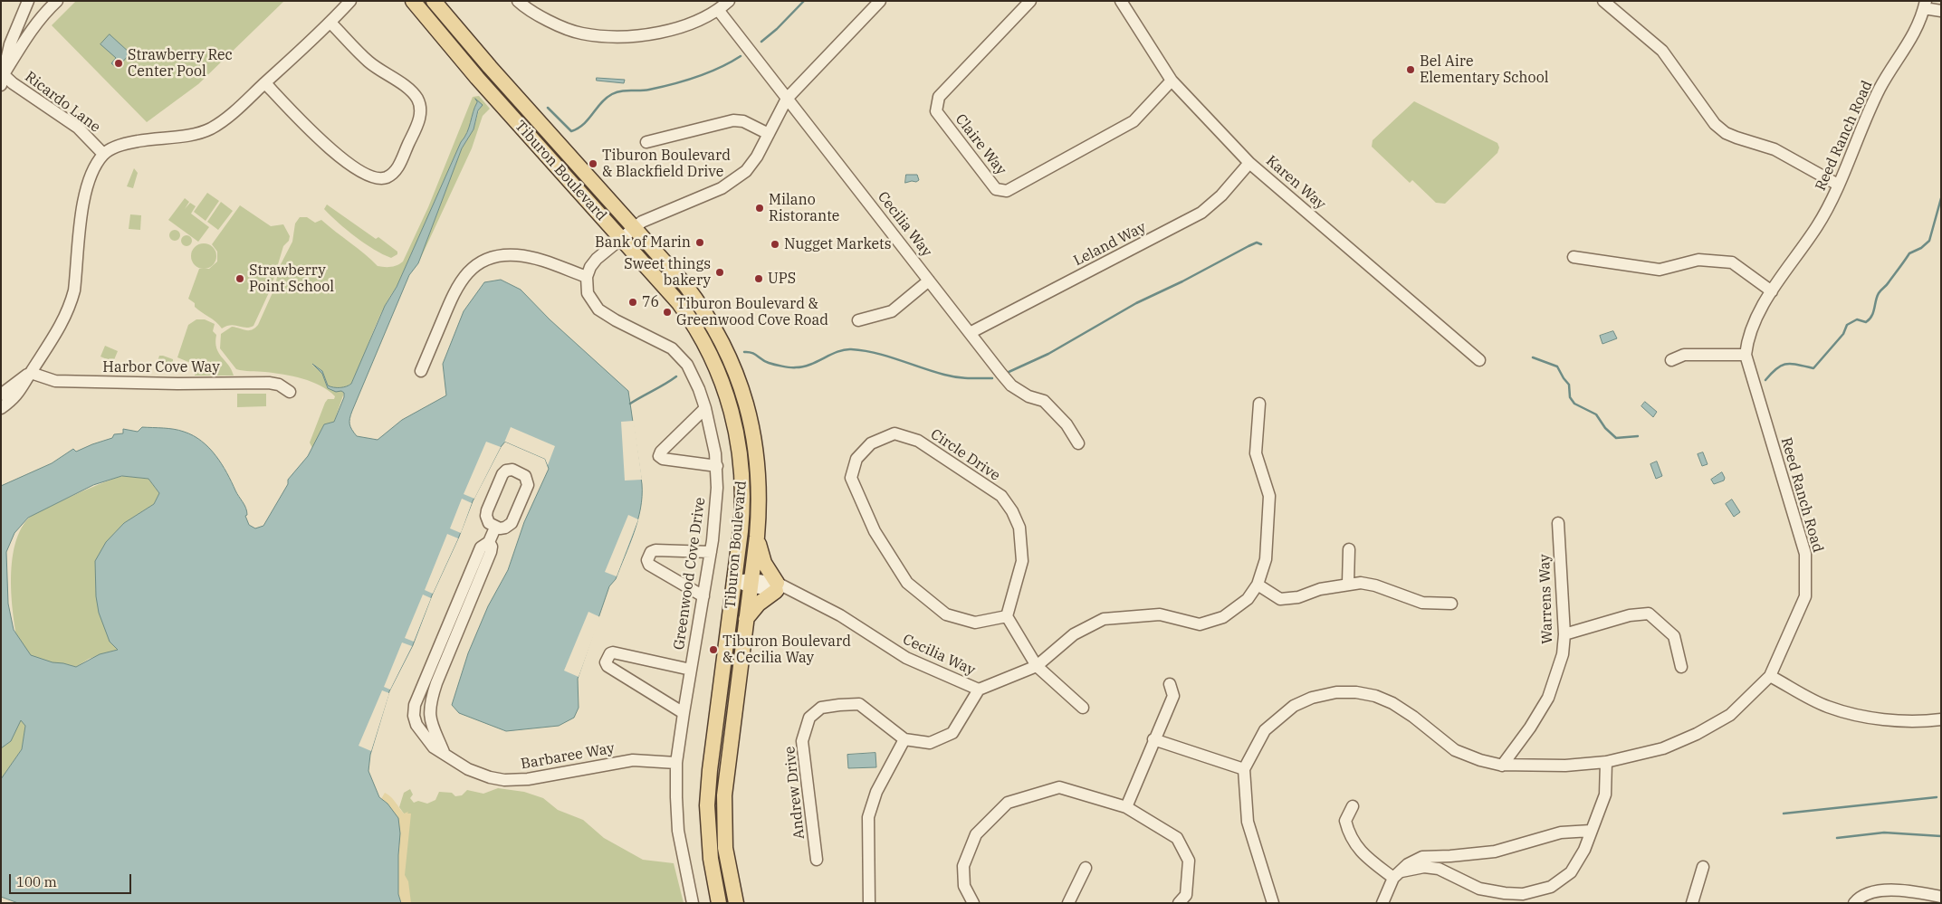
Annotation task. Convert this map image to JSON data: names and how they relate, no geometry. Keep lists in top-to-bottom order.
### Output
{
  "streets": {
    "main road": ["Tiburon Boulevard"],
    "street": [
      "Ricardo Lane",
      "Reed Ranch Road",
      "Claire Way",
      "Karen Way",
      "Cecilia Way",
      "Leland Way",
      "Harbor Cove Way",
      "Circle Drive",
      "Greenwood Cove Drive",
      "Warrens Way",
      "Barbaree Way",
      "Andrew Drive"
    ]
  },
  "crossings": [
    ["Reed Ranch Road", "Warrens Way"],
    ["Claire Way", "Karen Way"],
    ["Tiburon Boulevard", "Cecilia Way"],
    ["Karen Way", "Leland Way"],
    ["Cecilia Way", "Leland Way"],
    ["Greenwood Cove Drive", "Barbaree Way"]
  ],
  "places": [
    "Strawberry Rec Center Pool",
    "Bel Aire Elementary School",
    "Tiburon Boulevard & Blackfield Drive",
    "Milano Ristorante",
    "Bank of Marin",
    "Nugget Markets",
    "Sweet things bakery",
    "Strawberry Point School",
    "UPS",
    "76",
    "Tiburon Boulevard & Greenwood Cove Road",
    "Tiburon Boulevard & Cecilia Way"
  ],
  "scale_bar": "100 m"
}
